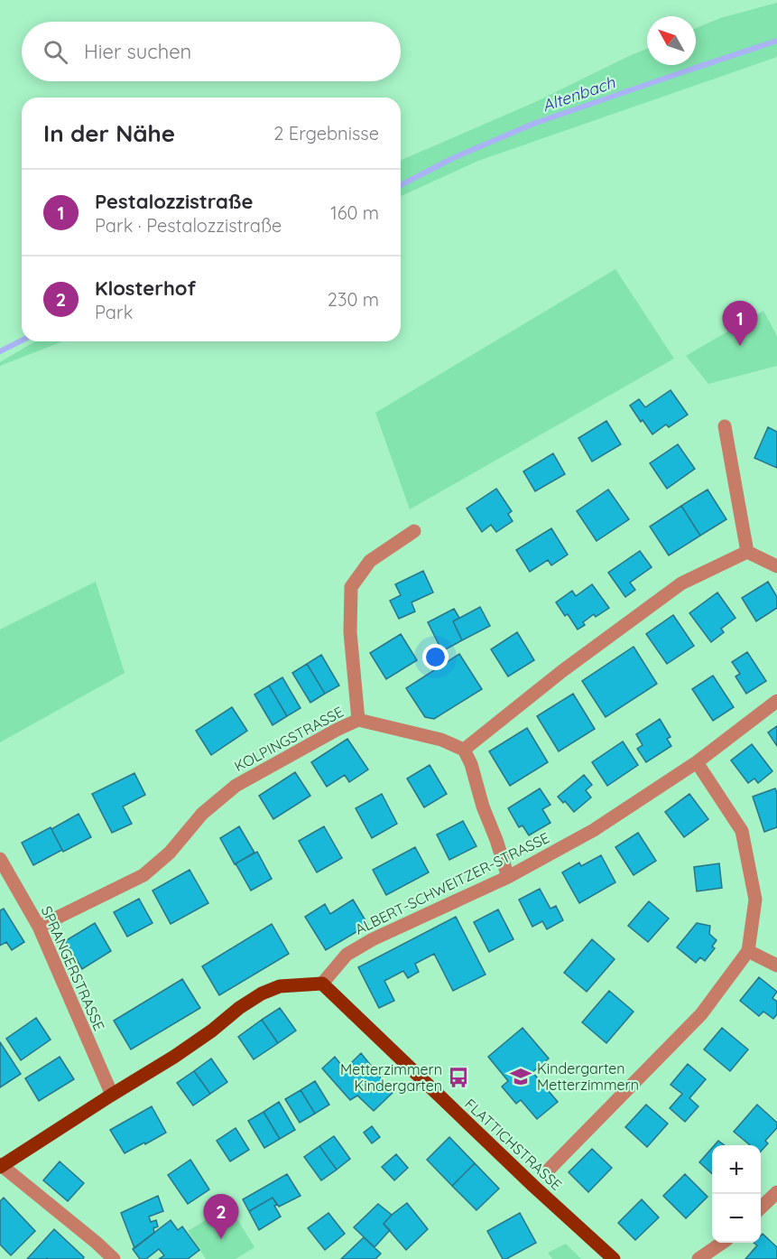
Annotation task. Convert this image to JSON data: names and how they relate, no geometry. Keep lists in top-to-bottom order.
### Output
{
  "streets": {
    "main road": ["FLATTICHSTRASSE"],
    "street": ["KOLPINGSTRASSE", "ALBERT-SCHWEITZER-STRASSE", "SPRANGERSTRASSE"]
  },
  "crossings": [
    ["KOLPINGSTRASSE", "SPRANGERSTRASSE"],
    ["ALBERT-SCHWEITZER-STRASSE", "FLATTICHSTRASSE"]
  ],
  "water": ["Altenbach"],
  "places": {
    "school or university": ["Kindergarten Metterzimmern"],
    "bus stop": ["Metterzimmern Kindergarten"]
  },
  "north": "top left",
  "page": {
    "search": "Hier suchen",
    "heading": ["In der Nähe", "2 Ergebnisse"],
    "list": [
      {
        "mark": "1",
        "name": "Pestalozzistraße",
        "note": "Park · Pestalozzistraße",
        "value": "160 m"
      },
      {
        "mark": "2",
        "name": "Klosterhof",
        "note": "Park",
        "value": "230 m"
      }
    ],
    "pins": ["1", "2"],
    "map_buttons": ["+", "−"]
  }
}
